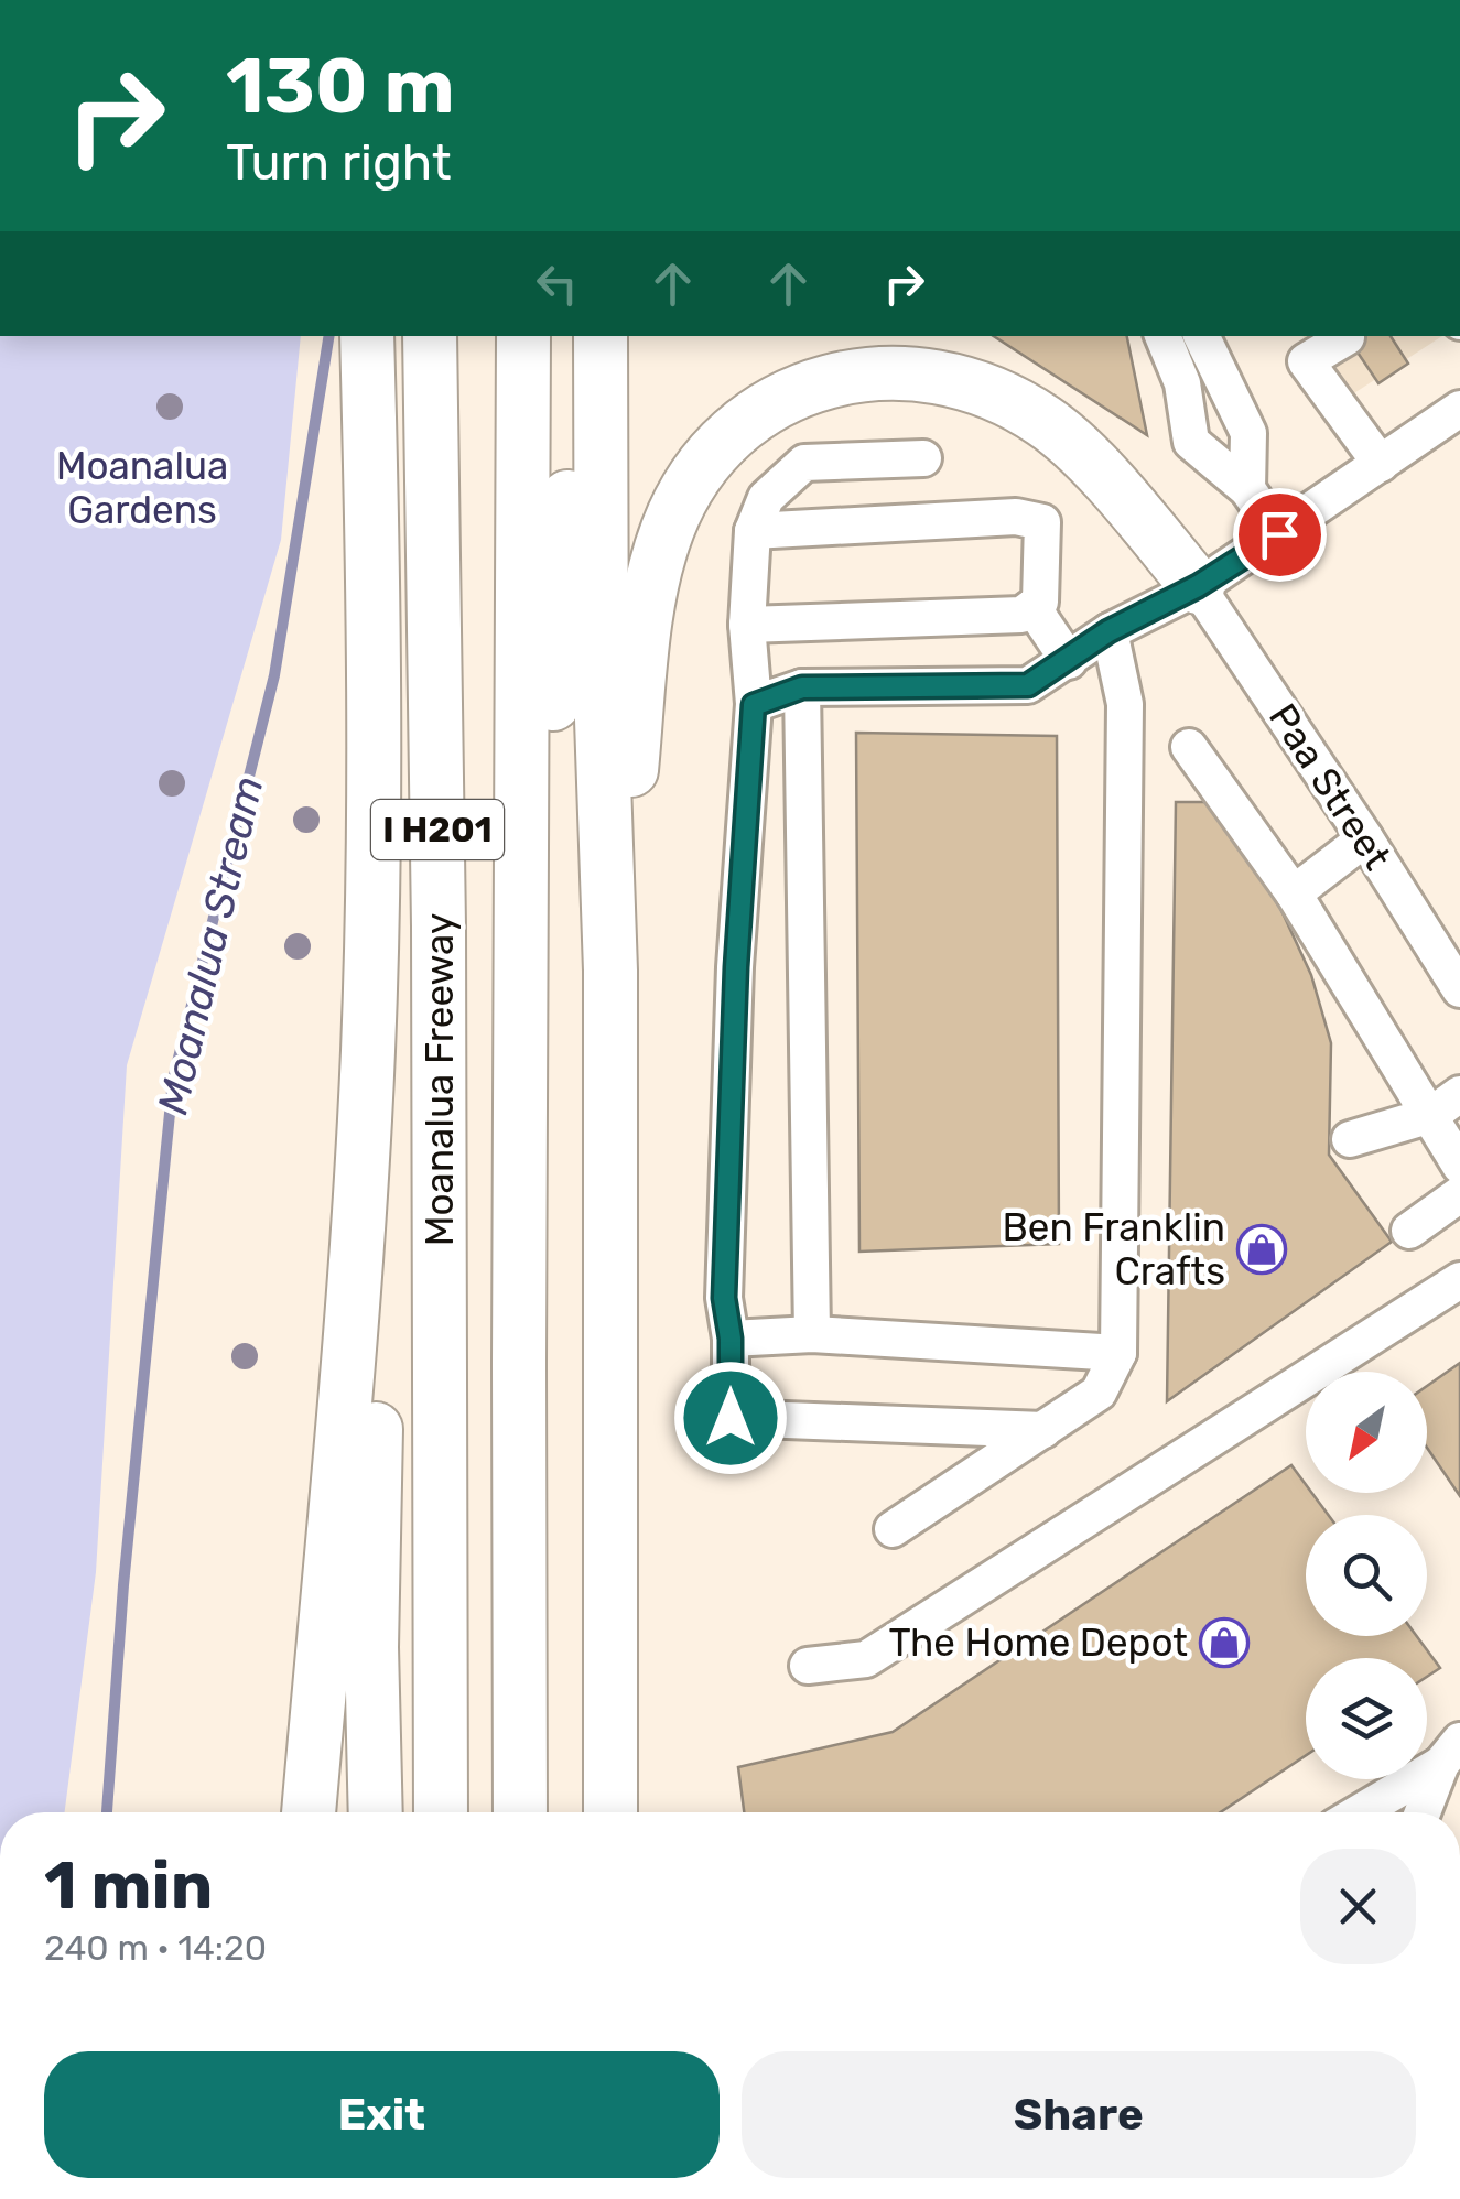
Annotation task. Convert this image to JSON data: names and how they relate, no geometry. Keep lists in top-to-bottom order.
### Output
{
  "streets": {
    "highway": ["I H201", "Moanalua Freeway"],
    "street": ["Paa Street"]
  },
  "water": ["Moanalua Stream"],
  "parks": ["Moanalua Gardens"],
  "places": {
    "shop": ["Ben Franklin Crafts", "The Home Depot"]
  },
  "north": "bottom left",
  "page": {
    "turn": ["130 m", "Turn right"],
    "heading": ["1 min", "240 m · 14:20"],
    "buttons": ["Exit", "Share"]
  }
}
